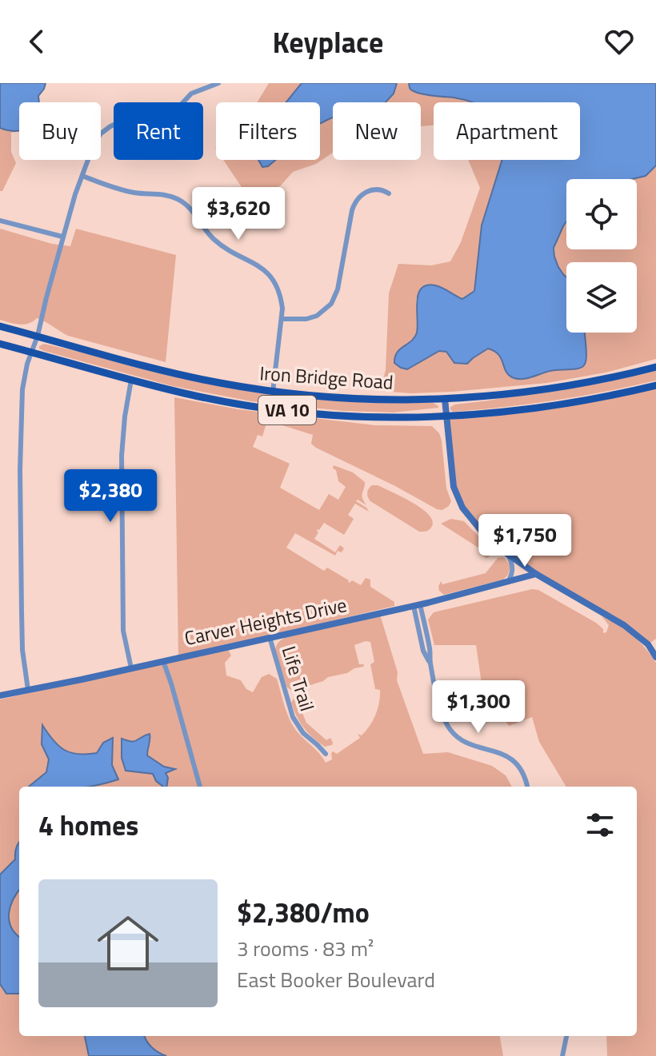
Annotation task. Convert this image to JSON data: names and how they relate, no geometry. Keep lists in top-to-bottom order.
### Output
{
  "streets": {
    "main road": ["Iron Bridge Road", "VA 10"],
    "street": ["Carver Heights Drive", "Life Trail"]
  },
  "crossings": [
    ["Carver Heights Drive", "Life Trail"]
  ],
  "page": {
    "header": "Keyplace",
    "chip": [
      "Buy",
      "Rent",
      "Filters",
      "New",
      "Apartment"
    ],
    "price": [
      "$3,620",
      "$2,380",
      "$1,750",
      "$1,300"
    ],
    "heading": "4 homes",
    "list": [
      {
        "name": "$2,380/mo",
        "note": "3 rooms · 83 m² · East Booker Boulevard"
      }
    ]
  }
}
